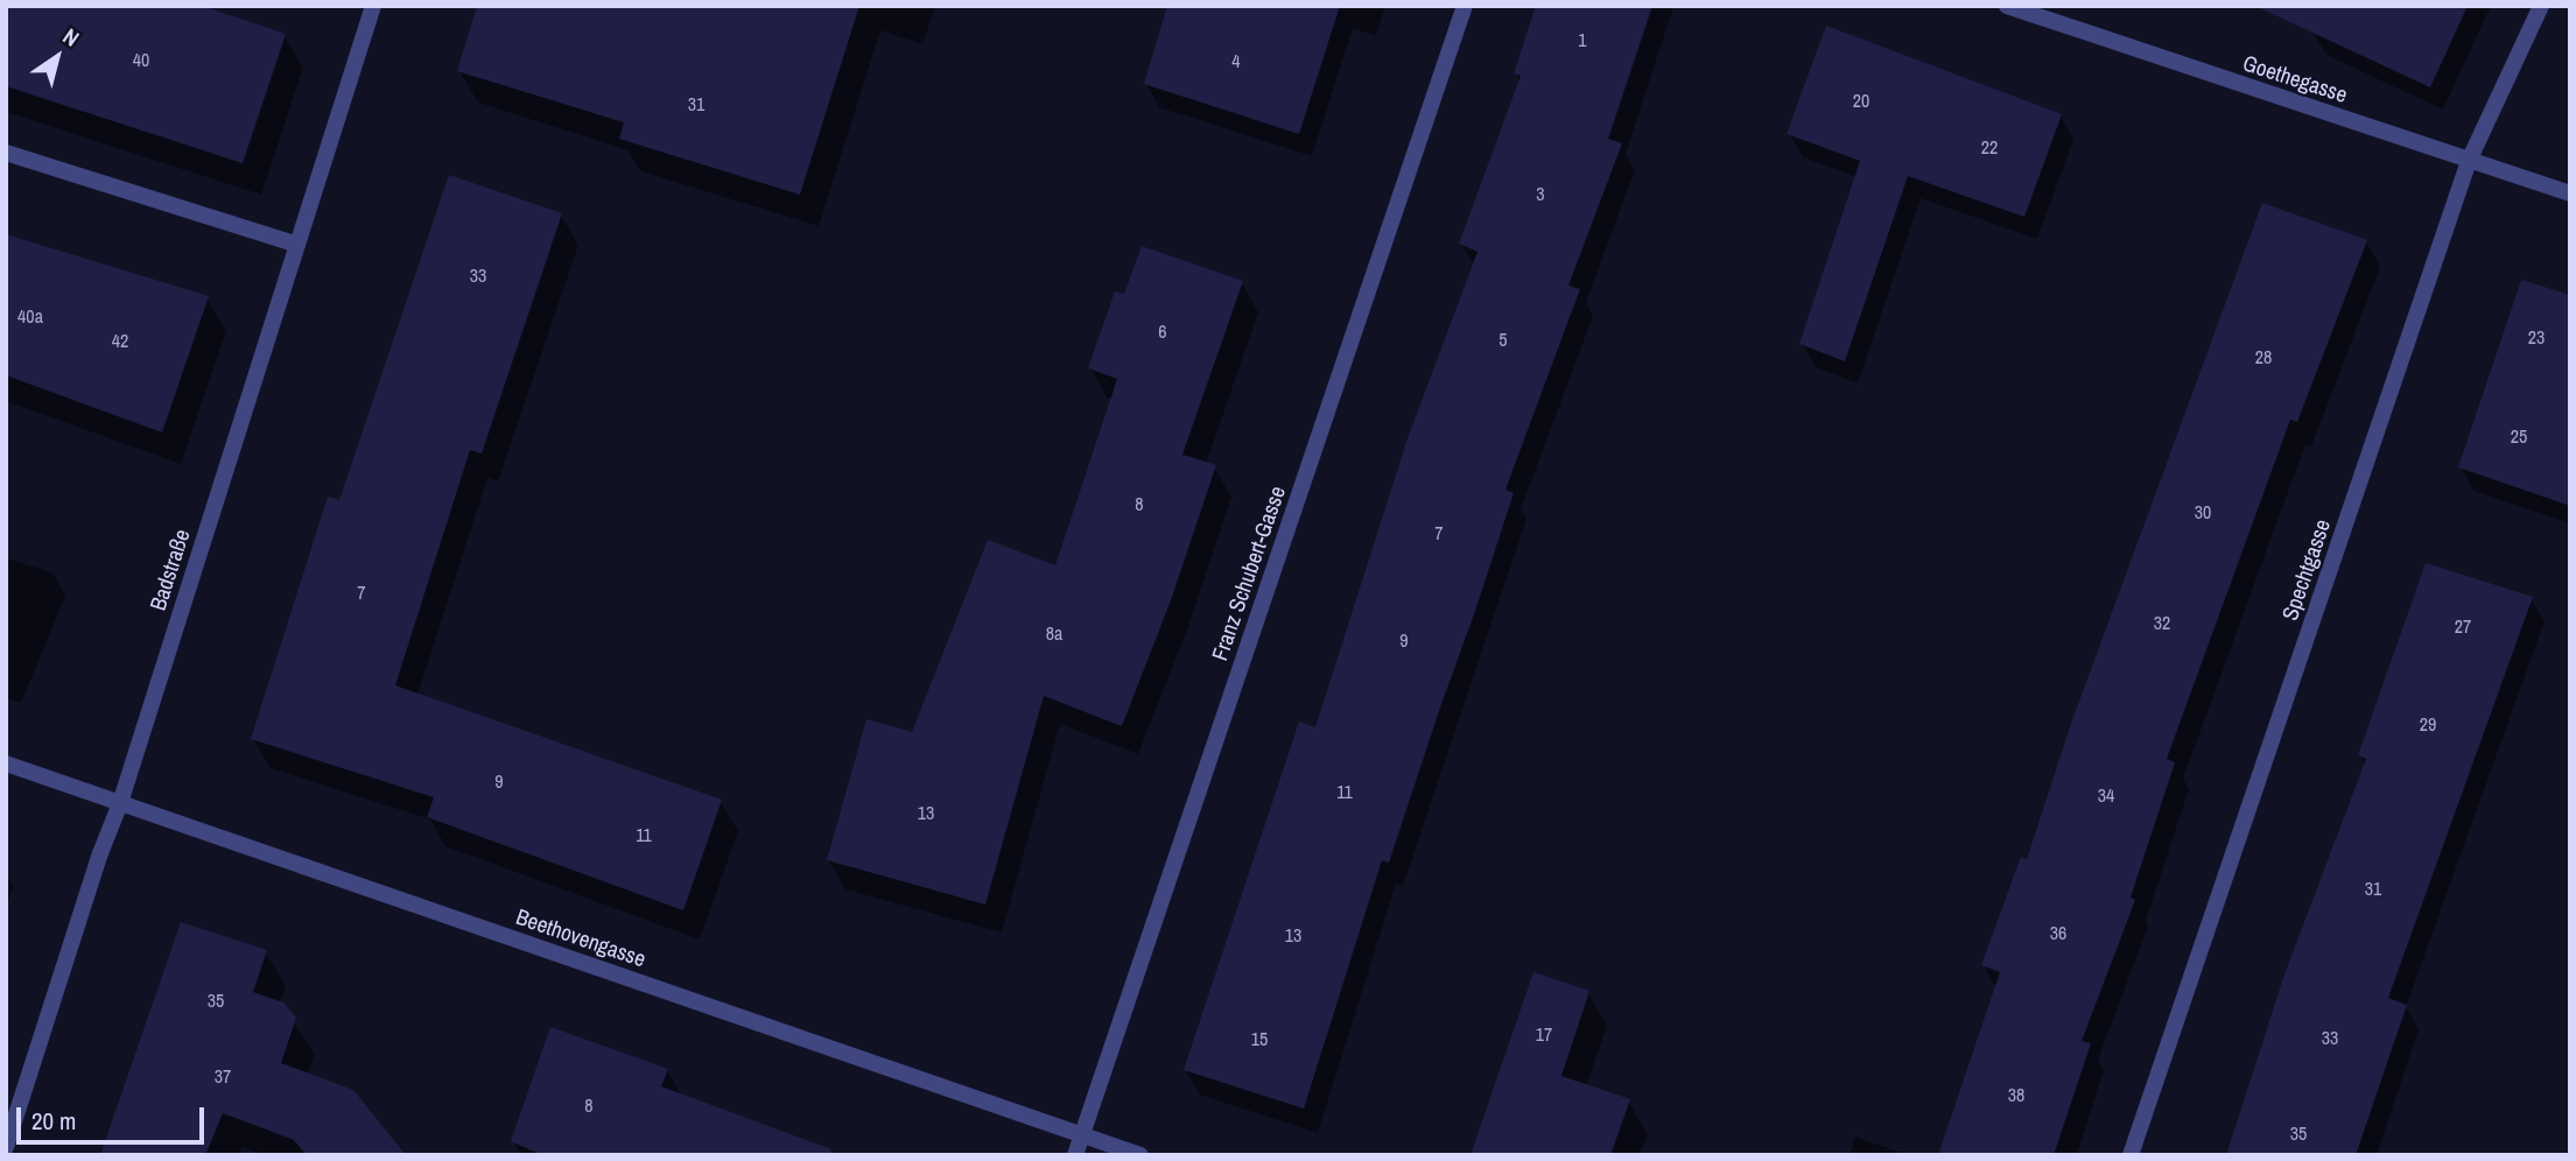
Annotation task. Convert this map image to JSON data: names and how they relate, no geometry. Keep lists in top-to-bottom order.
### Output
{
  "streets": {
    "street": [
      "Goethegasse",
      "Badstraße",
      "Spechtgasse",
      "Franz Schubert-Gasse",
      "Beethovengasse"
    ]
  },
  "crossings": [
    ["Goethegasse", "Spechtgasse"],
    ["Badstraße", "Beethovengasse"],
    ["Franz Schubert-Gasse", "Beethovengasse"]
  ],
  "house_numbers": [
    "1",
    "40",
    "4",
    "20",
    "31",
    "22",
    "3",
    "33",
    "40a",
    "6",
    "23",
    "5",
    "42",
    "28",
    "25",
    "8",
    "30",
    "7",
    "7",
    "32",
    "27",
    "8a",
    "9",
    "29",
    "9",
    "11",
    "34",
    "13",
    "11",
    "31",
    "36",
    "13",
    "35",
    "17",
    "33",
    "15",
    "37",
    "38",
    "8",
    "35"
  ],
  "scale_bar": "20 m",
  "north": "top right"
}
